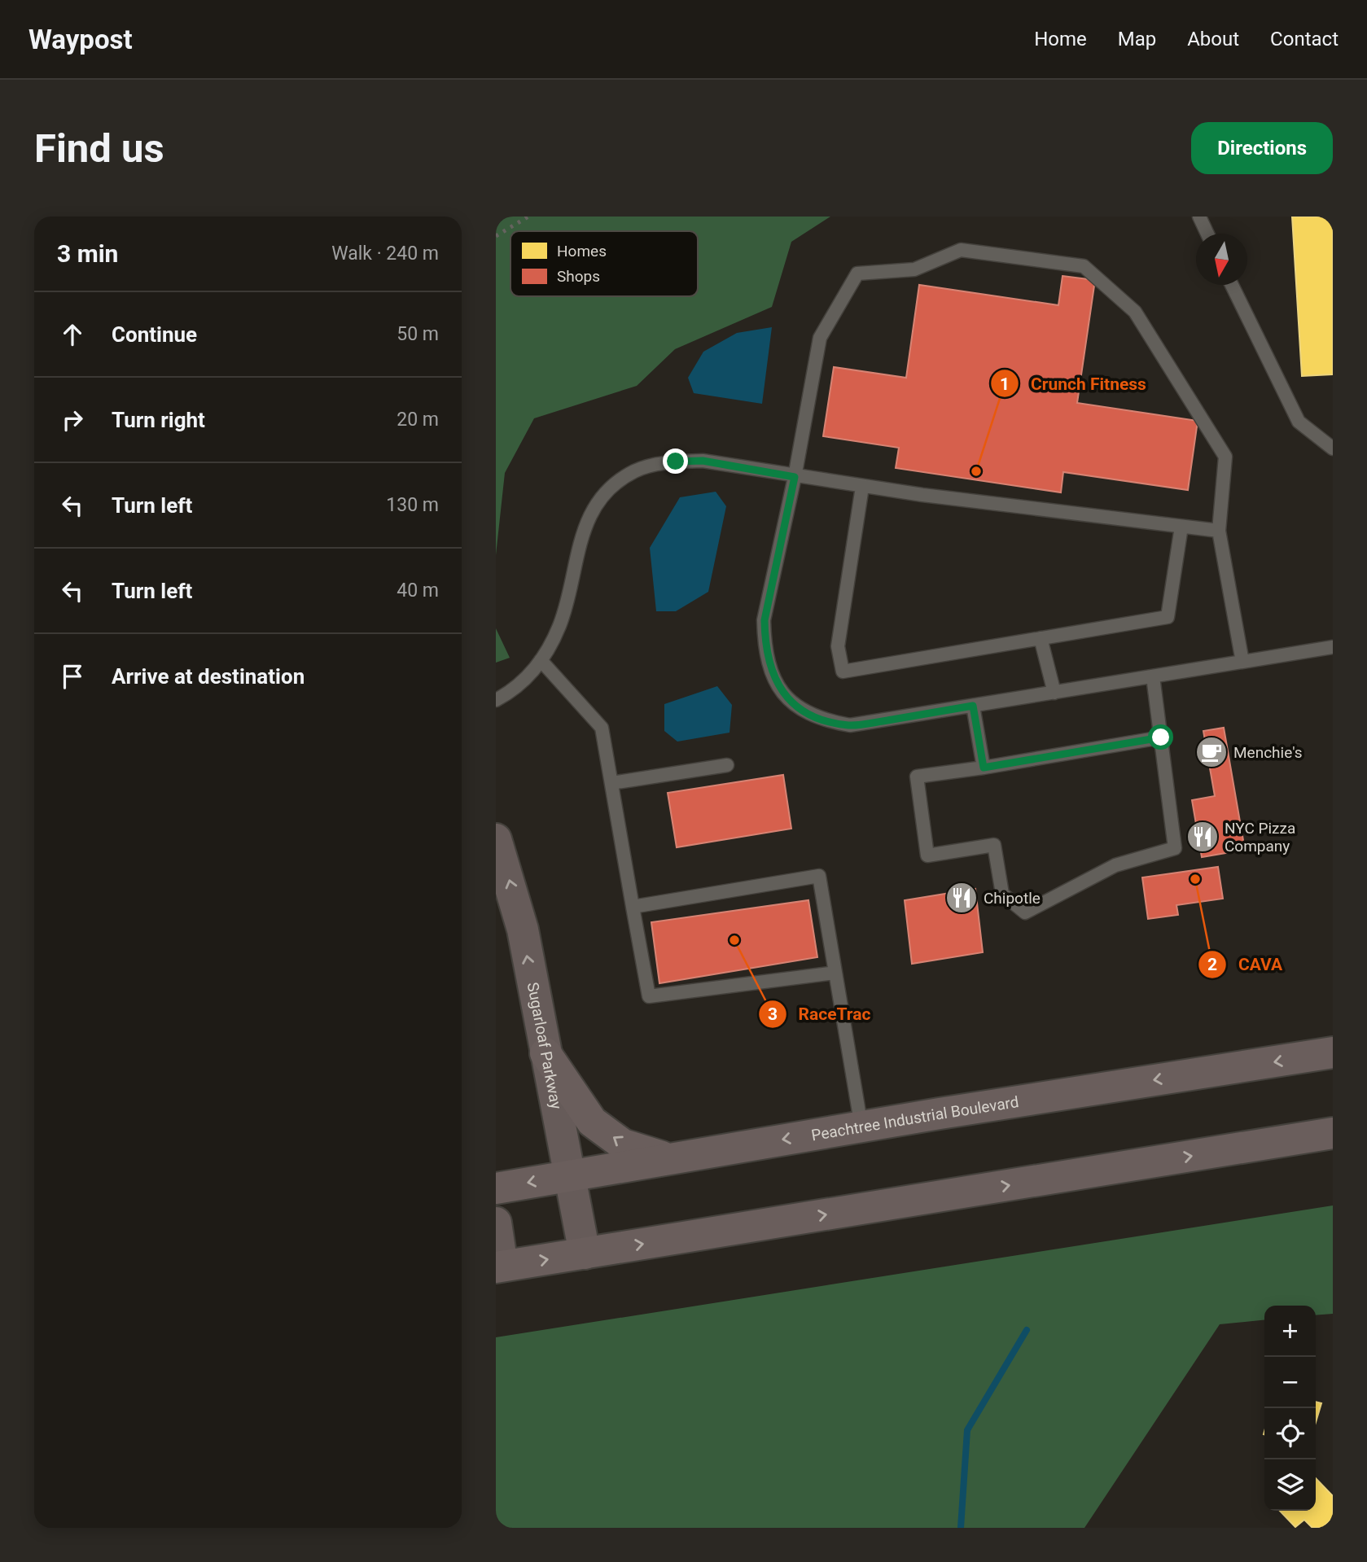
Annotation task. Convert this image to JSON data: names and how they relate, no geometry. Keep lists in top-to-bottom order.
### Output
{
  "streets": {
    "highway": ["Peachtree Industrial Boulevard"],
    "main road": ["Sugarloaf Parkway"]
  },
  "crossings": [
    ["Sugarloaf Parkway", "Peachtree Industrial Boulevard"]
  ],
  "one_way": ["Sugarloaf Parkway"],
  "places": {
    "other": ["Crunch Fitness", "CAVA", "RaceTrac"],
    "cafe": ["Menchie's"],
    "restaurant": ["NYC Pizza Company", "Chipotle"]
  },
  "legend": ["Homes", "Shops"],
  "north": "bottom",
  "page": {
    "header": "Waypost",
    "nav": [
      "Home",
      "Map",
      "About",
      "Contact"
    ],
    "buttons": "Directions",
    "title": "Find us",
    "heading": ["3 min", "Walk · 240 m"],
    "list": [
      ["Continue", "50 m"],
      ["Turn right", "20 m"],
      ["Turn left", "130 m"],
      ["Turn left", "40 m"],
      "Arrive at destination"
    ],
    "map_buttons": ["+", "−"]
  }
}
